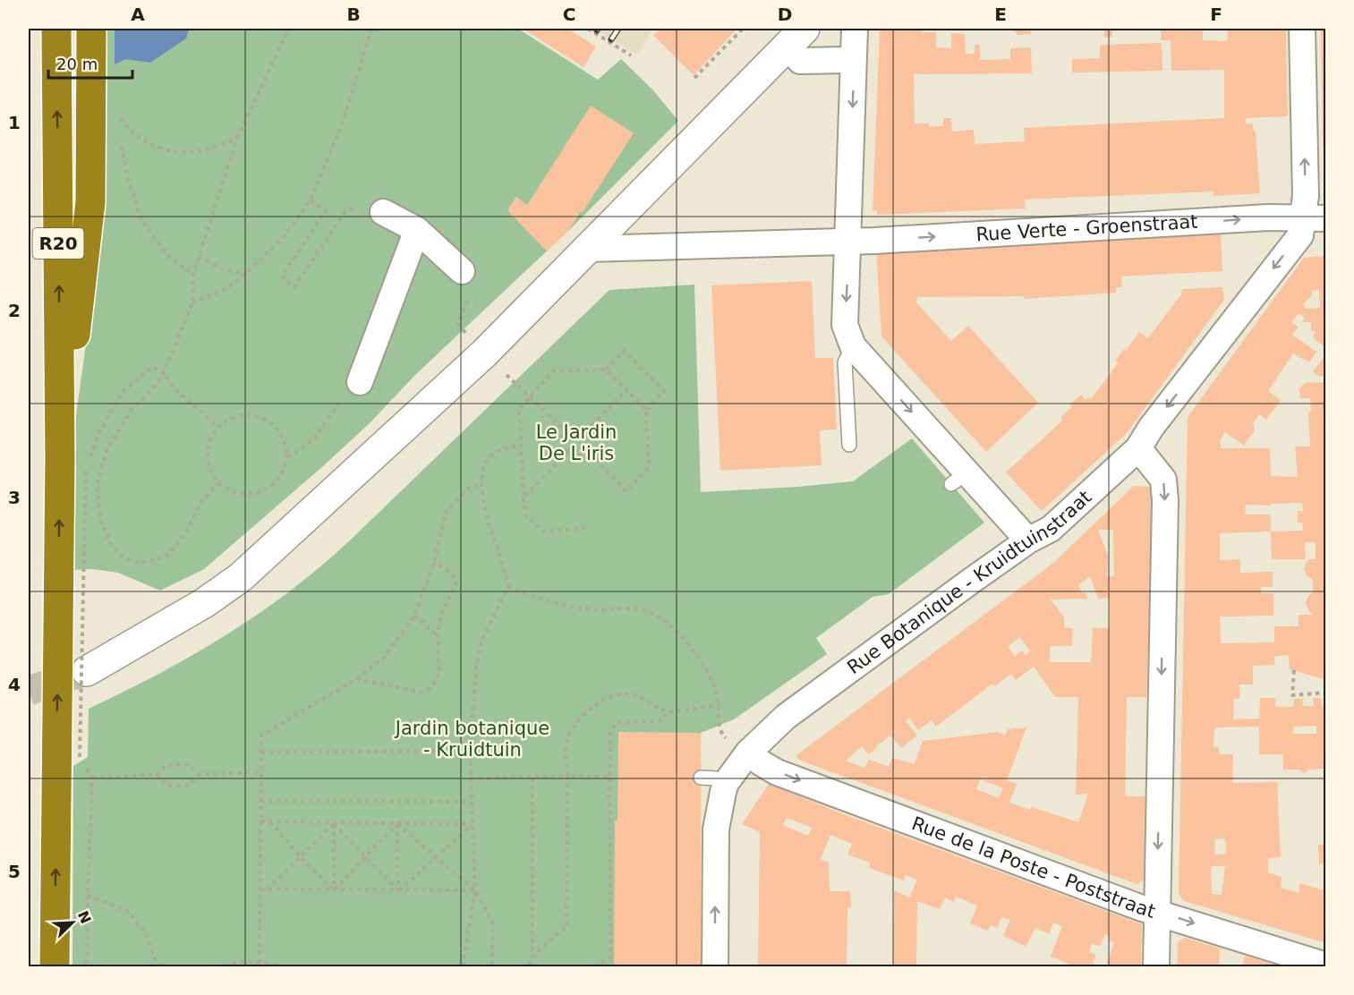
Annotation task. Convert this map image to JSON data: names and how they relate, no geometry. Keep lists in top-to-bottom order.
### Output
{
  "streets": {
    "highway": ["R20"],
    "street": ["Rue Verte - Groenstraat", "Rue Botanique - Kruidtuinstraat", "Rue de la Poste - Poststraat"]
  },
  "crossings": [
    ["Rue Verte - Groenstraat", "Rue Botanique - Kruidtuinstraat"],
    ["Rue Botanique - Kruidtuinstraat", "Rue de la Poste - Poststraat"]
  ],
  "one_way": ["Rue Verte - Groenstraat", "Rue de la Poste - Poststraat"],
  "parks": ["Le Jardin De L'iris", "Jardin botanique - Kruidtuin"],
  "scale_bar": "20 m",
  "north": "top right",
  "grid": {
    "columns": [
      "A",
      "B",
      "C",
      "D",
      "E",
      "F"
    ],
    "rows": [
      "1",
      "2",
      "3",
      "4",
      "5"
    ]
  }
}
